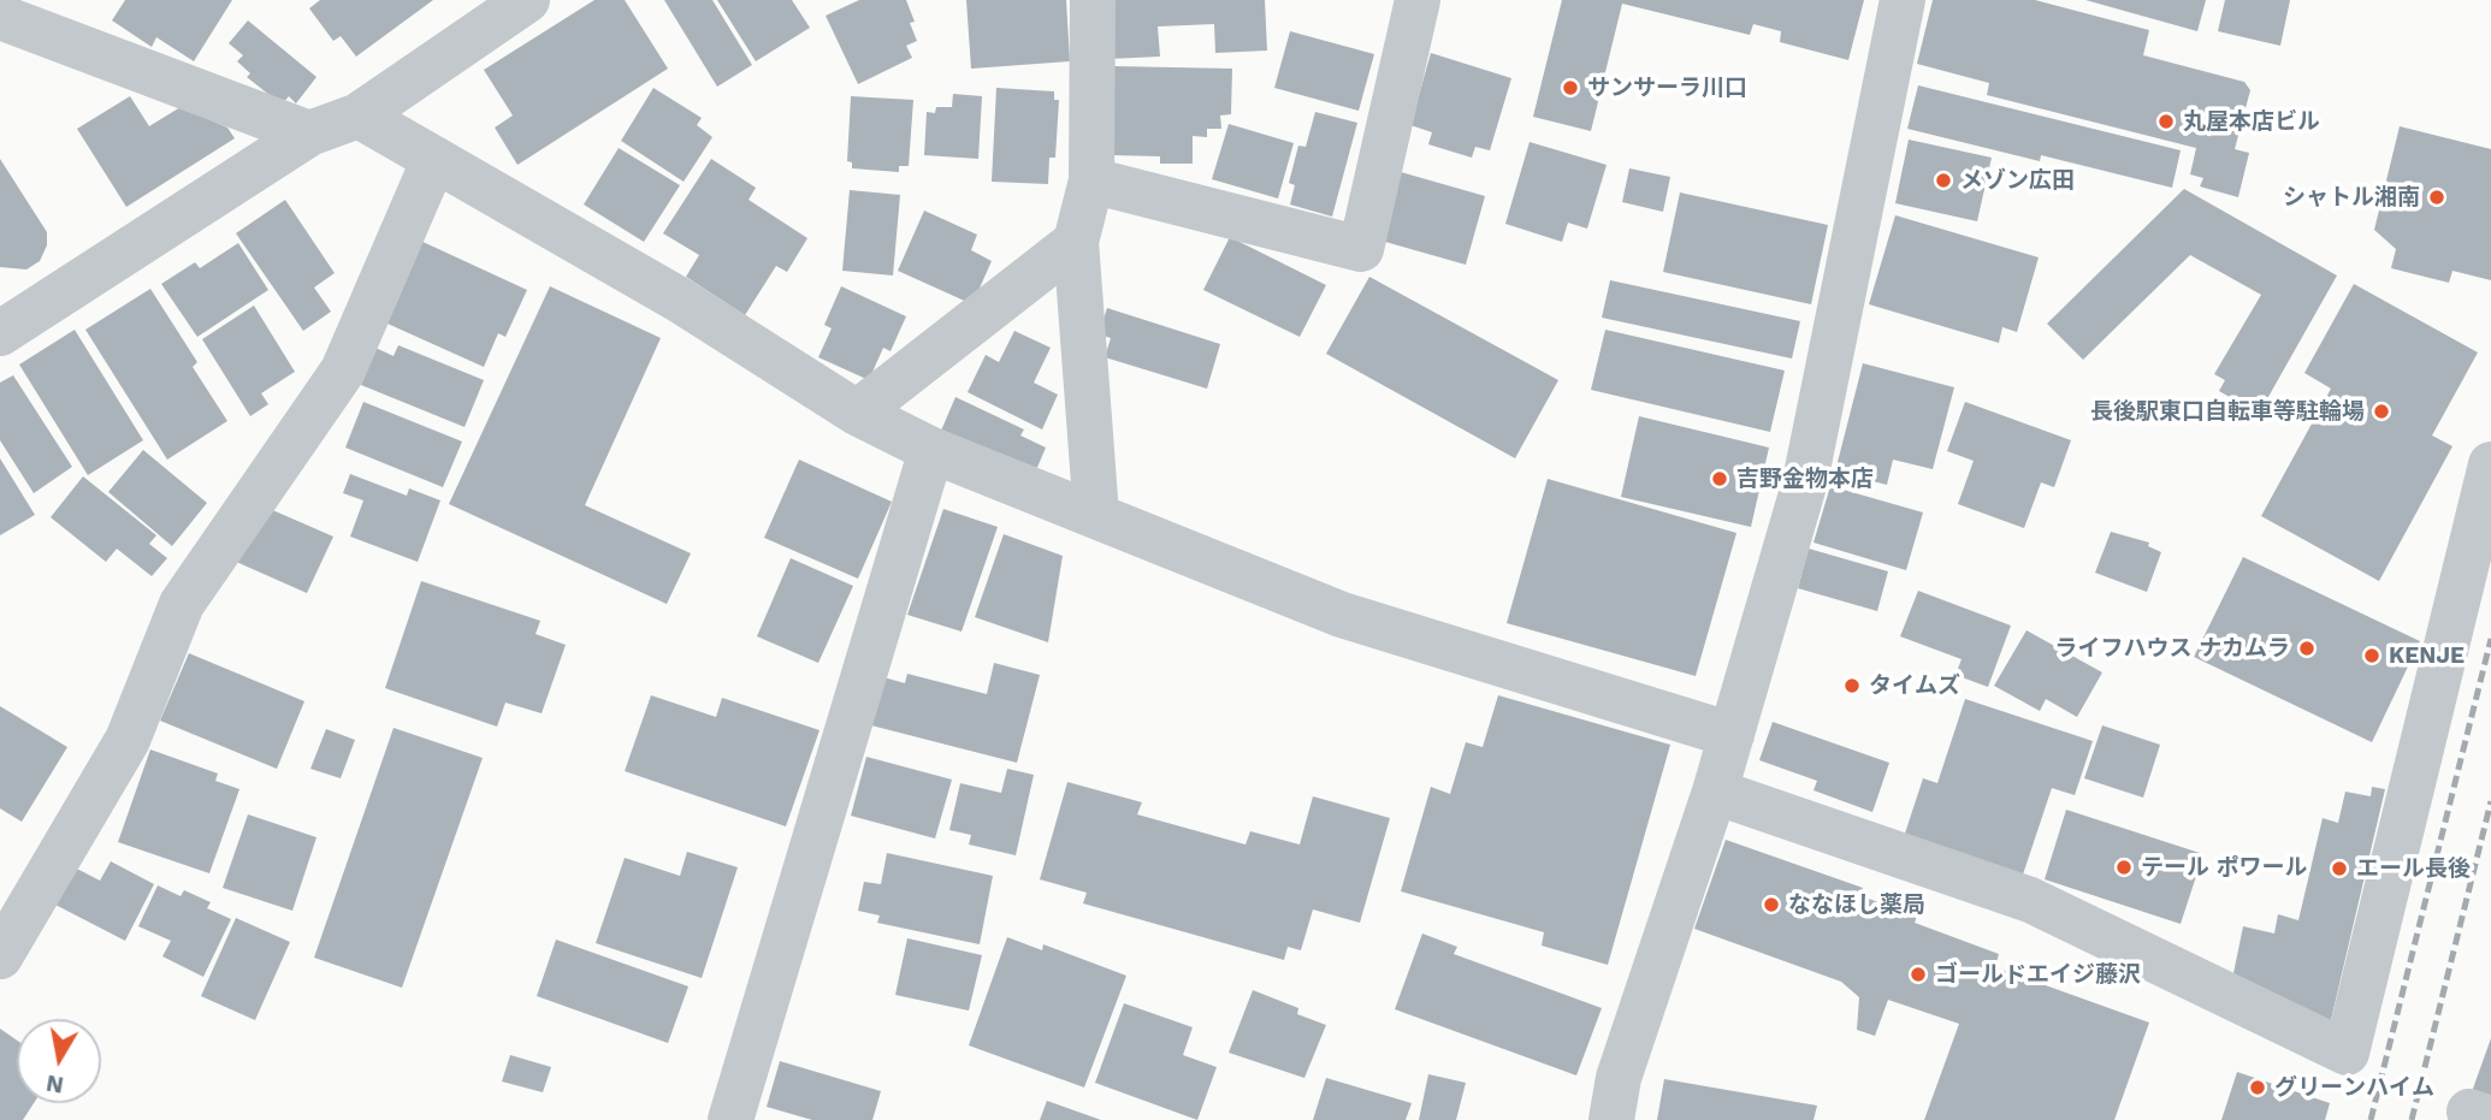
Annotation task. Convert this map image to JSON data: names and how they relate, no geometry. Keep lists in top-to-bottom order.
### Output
{
  "places": [
    "サンサーラ川口",
    "丸屋本店ビル",
    "メゾン広田",
    "シャトル湘南",
    "長後駅東口自転車等駐輪場",
    "吉野金物本店",
    "ライフハウス ナカムラ",
    "KENJE",
    "タイムズ",
    "テール ポワール",
    "エール長後",
    "ななほし薬局",
    "ゴールドエイジ藤沢",
    "グリーンハイム"
  ],
  "north": "bottom"
}
